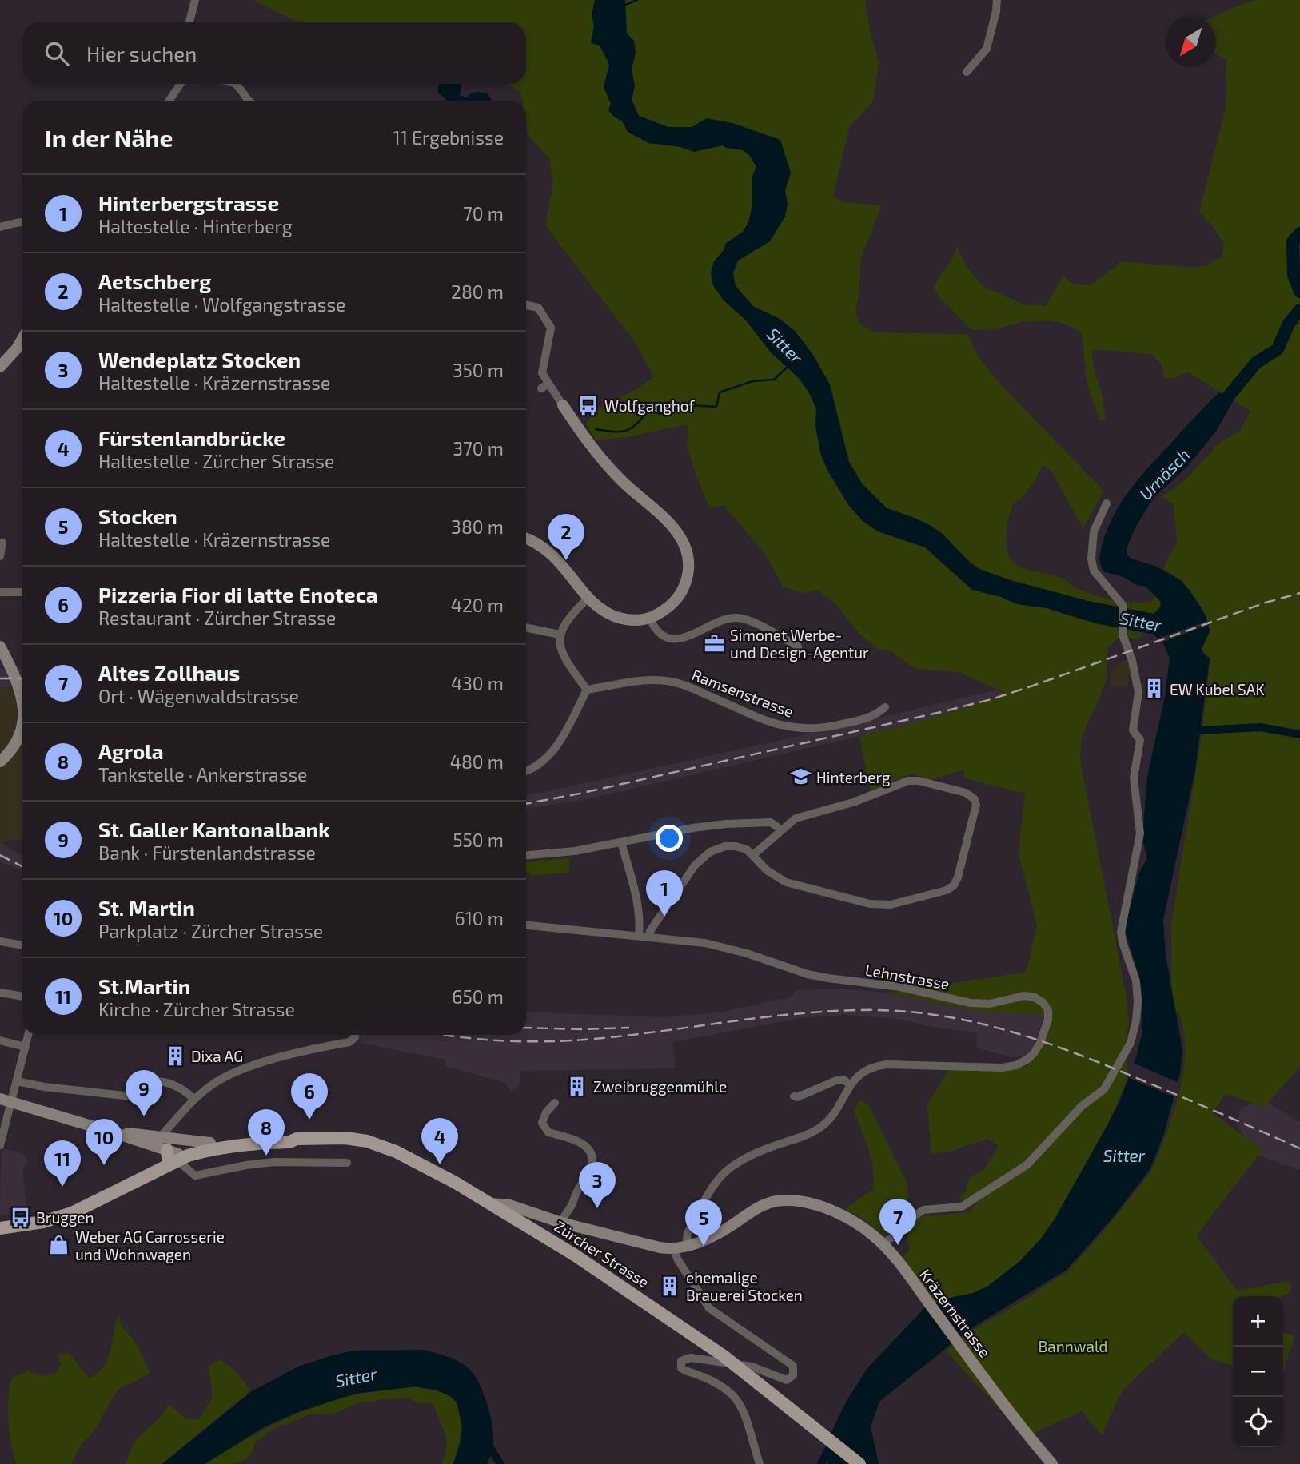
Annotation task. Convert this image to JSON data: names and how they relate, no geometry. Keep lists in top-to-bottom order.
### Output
{
  "streets": {
    "main road": ["Zürcher Strasse"],
    "street": ["Ramsenstrasse", "Lehnstrasse", "Kräzernstrasse"]
  },
  "crossings": [
    ["Lehnstrasse", "Kräzernstrasse"],
    ["Zürcher Strasse", "Kräzernstrasse"]
  ],
  "water": ["Sitter", "Urnäsch"],
  "parks": ["Bannwald"],
  "places": {
    "bus stop": ["Wolfganghof", "Bruggen"],
    "office": ["Simonet Werbe- und Design-Agentur"],
    "building": [
      "EW Kubel SAK",
      "Dixa AG",
      "Zweibruggenmühle",
      "ehemalige Brauerei Stocken"
    ],
    "school or university": ["Hinterberg"],
    "shop": ["Weber AG Carrosserie und Wohnwagen"]
  },
  "north": "bottom left",
  "page": {
    "search": "Hier suchen",
    "heading": ["In der Nähe", "11 Ergebnisse"],
    "list": [
      {
        "mark": "1",
        "name": "Hinterbergstrasse",
        "note": "Haltestelle · Hinterberg",
        "value": "70 m"
      },
      {
        "mark": "2",
        "name": "Aetschberg",
        "note": "Haltestelle · Wolfgangstrasse",
        "value": "280 m"
      },
      {
        "mark": "3",
        "name": "Wendeplatz Stocken",
        "note": "Haltestelle · Kräzernstrasse",
        "value": "350 m"
      },
      {
        "mark": "4",
        "name": "Fürstenlandbrücke",
        "note": "Haltestelle · Zürcher Strasse",
        "value": "370 m"
      },
      {
        "mark": "5",
        "name": "Stocken",
        "note": "Haltestelle · Kräzernstrasse",
        "value": "380 m"
      },
      {
        "mark": "6",
        "name": "Pizzeria Fior di latte Enoteca",
        "note": "Restaurant · Zürcher Strasse",
        "value": "420 m"
      },
      {
        "mark": "7",
        "name": "Altes Zollhaus",
        "note": "Ort · Wägenwaldstrasse",
        "value": "430 m"
      },
      {
        "mark": "8",
        "name": "Agrola",
        "note": "Tankstelle · Ankerstrasse",
        "value": "480 m"
      },
      {
        "mark": "9",
        "name": "St. Galler Kantonalbank",
        "note": "Bank · Fürstenlandstrasse",
        "value": "550 m"
      },
      {
        "mark": "10",
        "name": "St. Martin",
        "note": "Parkplatz · Zürcher Strasse",
        "value": "610 m"
      },
      {
        "mark": "11",
        "name": "St.Martin",
        "note": "Kirche · Zürcher Strasse",
        "value": "650 m"
      }
    ],
    "pins": [
      "2",
      "1",
      "9",
      "6",
      "8",
      "4",
      "10",
      "11",
      "3",
      "7",
      "5"
    ],
    "map_buttons": ["+", "−"]
  }
}
